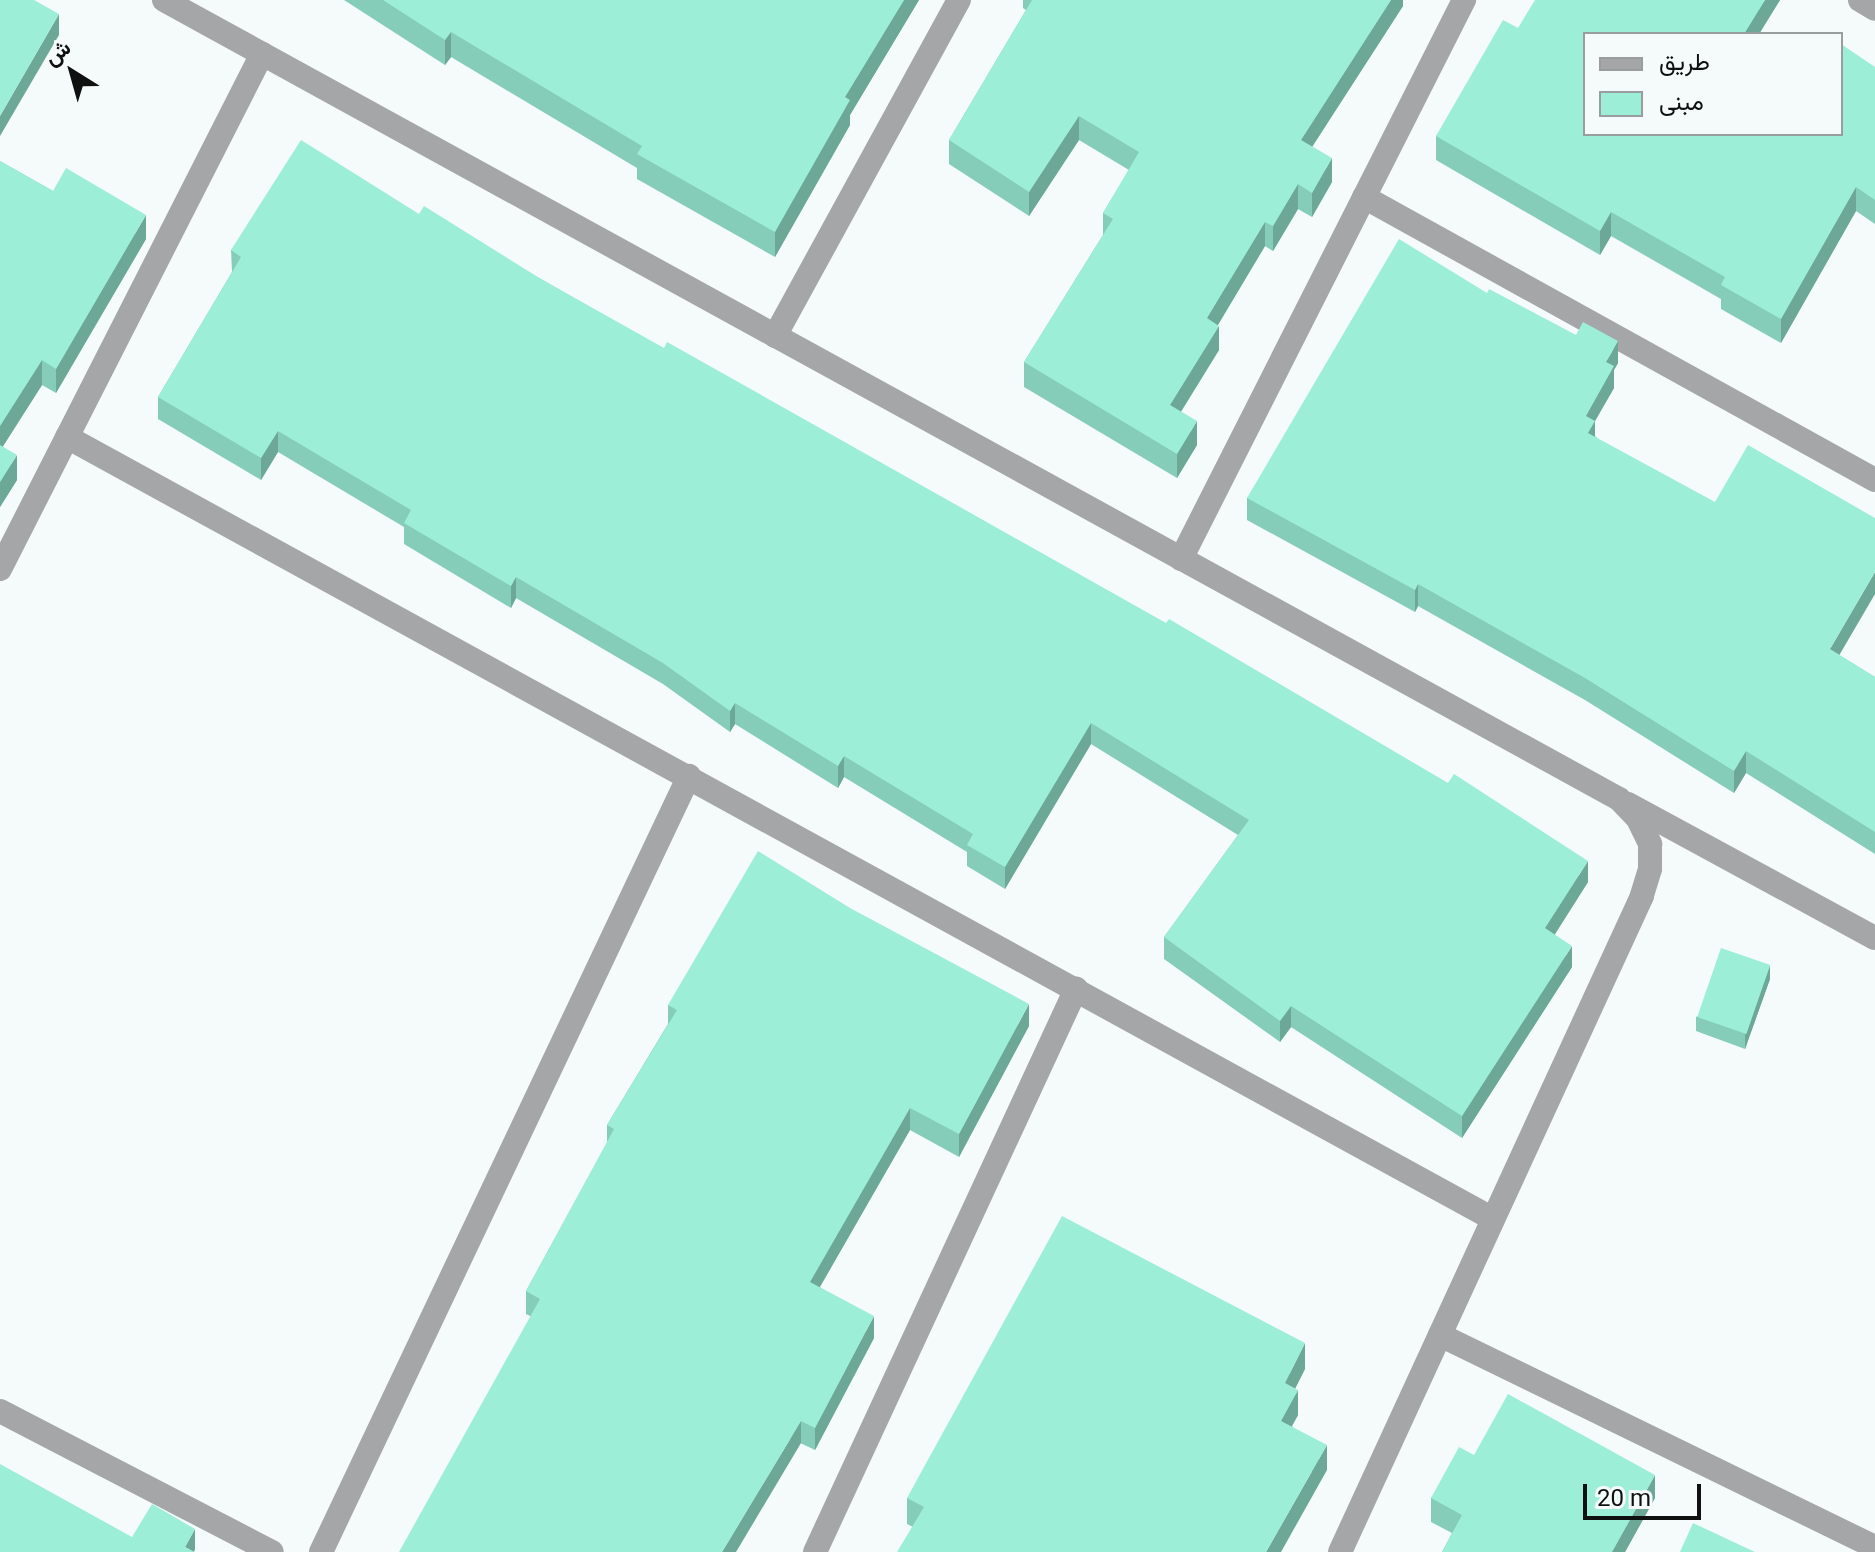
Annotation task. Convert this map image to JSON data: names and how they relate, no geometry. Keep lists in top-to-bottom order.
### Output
{
  "legend": ["طريق", "مبنى"],
  "scale_bar": "20 m",
  "north": "top left"
}
